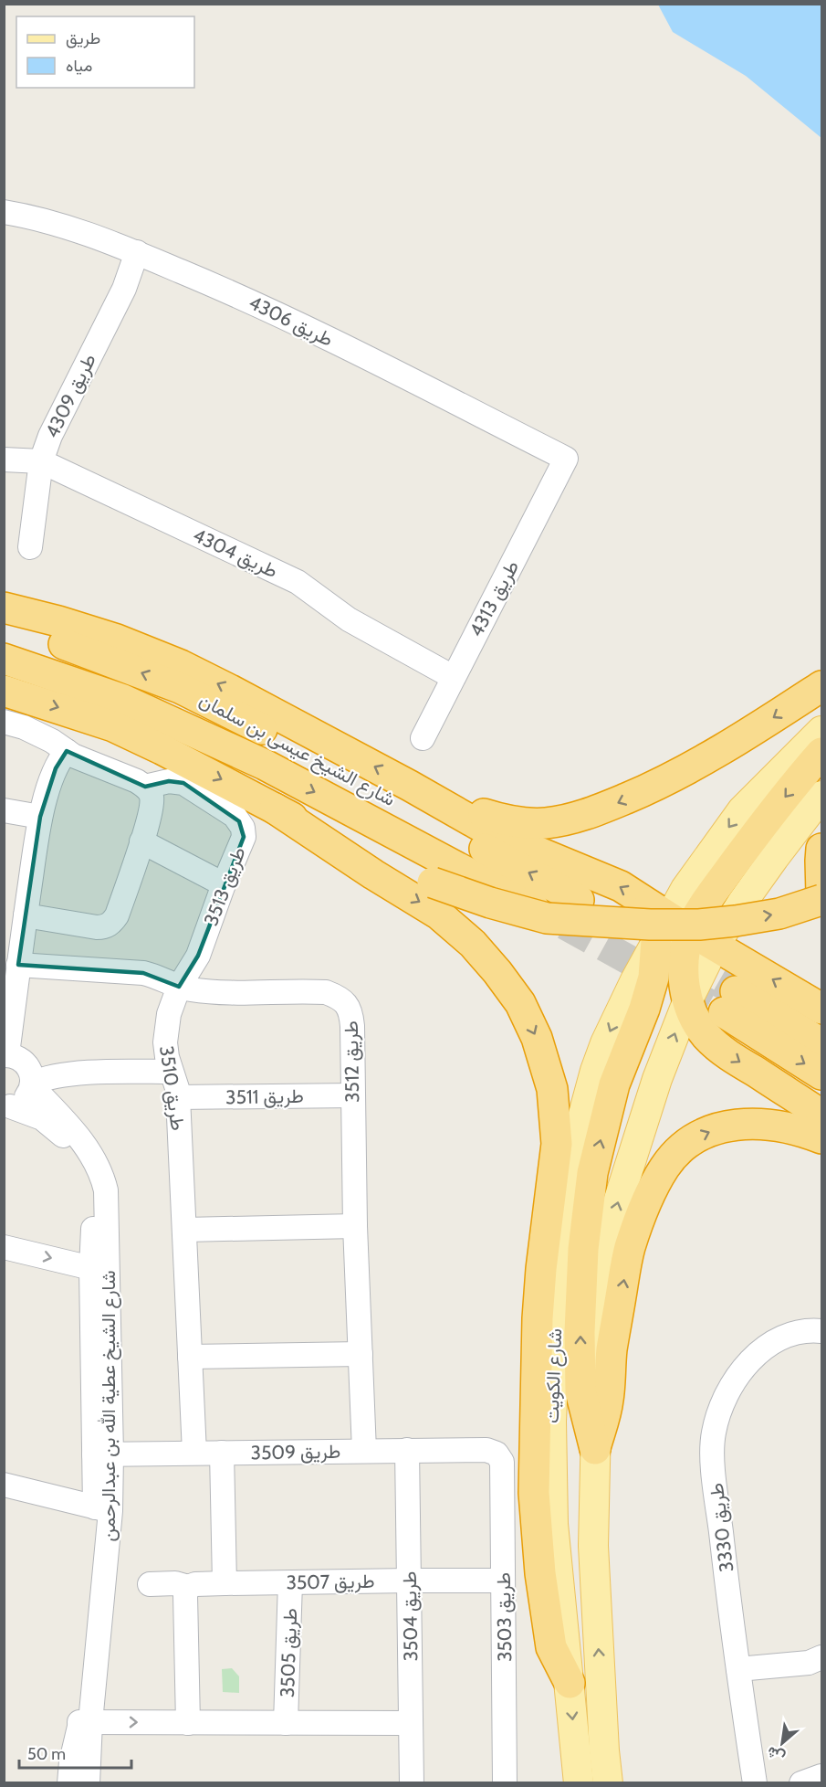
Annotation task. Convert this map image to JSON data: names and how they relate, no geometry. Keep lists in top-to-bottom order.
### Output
{
  "streets": {
    "highway": ["شارع الشيخ عيسى بن سلمان"],
    "main road": ["شارع الكويت"],
    "street": [
      "طريق 4306",
      "طريق 4309",
      "طريق 4304",
      "طريق 4313",
      "طريق 3513",
      "طريق 3512",
      "طريق 3510",
      "طريق 3511",
      "شارع الشيخ عطية الله بن عبدالرحمن",
      "طريق 3509",
      "طريق 3330",
      "طريق 3507",
      "طريق 3504",
      "طريق 3503",
      "طريق 3505"
    ]
  },
  "crossings": [
    ["طريق 4306", "طريق 4309"],
    ["طريق 4306", "طريق 4313"],
    ["طريق 4309", "طريق 4304"],
    ["طريق 4304", "طريق 4313"],
    ["طريق 3513", "طريق 3512"],
    ["طريق 3513", "طريق 3510"],
    ["طريق 3512", "طريق 3510"],
    ["طريق 3512", "طريق 3511"],
    ["طريق 3512", "طريق 3509"],
    ["طريق 3510", "طريق 3511"],
    ["طريق 3510", "طريق 3509"],
    ["شارع الشيخ عطية الله بن عبدالرحمن", "طريق 3509"],
    ["شارع الشيخ عطية الله بن عبدالرحمن", "طريق 3505"],
    ["طريق 3509", "طريق 3504"],
    ["طريق 3509", "طريق 3503"],
    ["طريق 3507", "طريق 3504"],
    ["طريق 3507", "طريق 3503"],
    ["طريق 3507", "طريق 3505"],
    ["طريق 3504", "طريق 3505"]
  ],
  "legend": ["طريق", "مياه"],
  "scale_bar": "50 m",
  "north": "bottom left"
}
